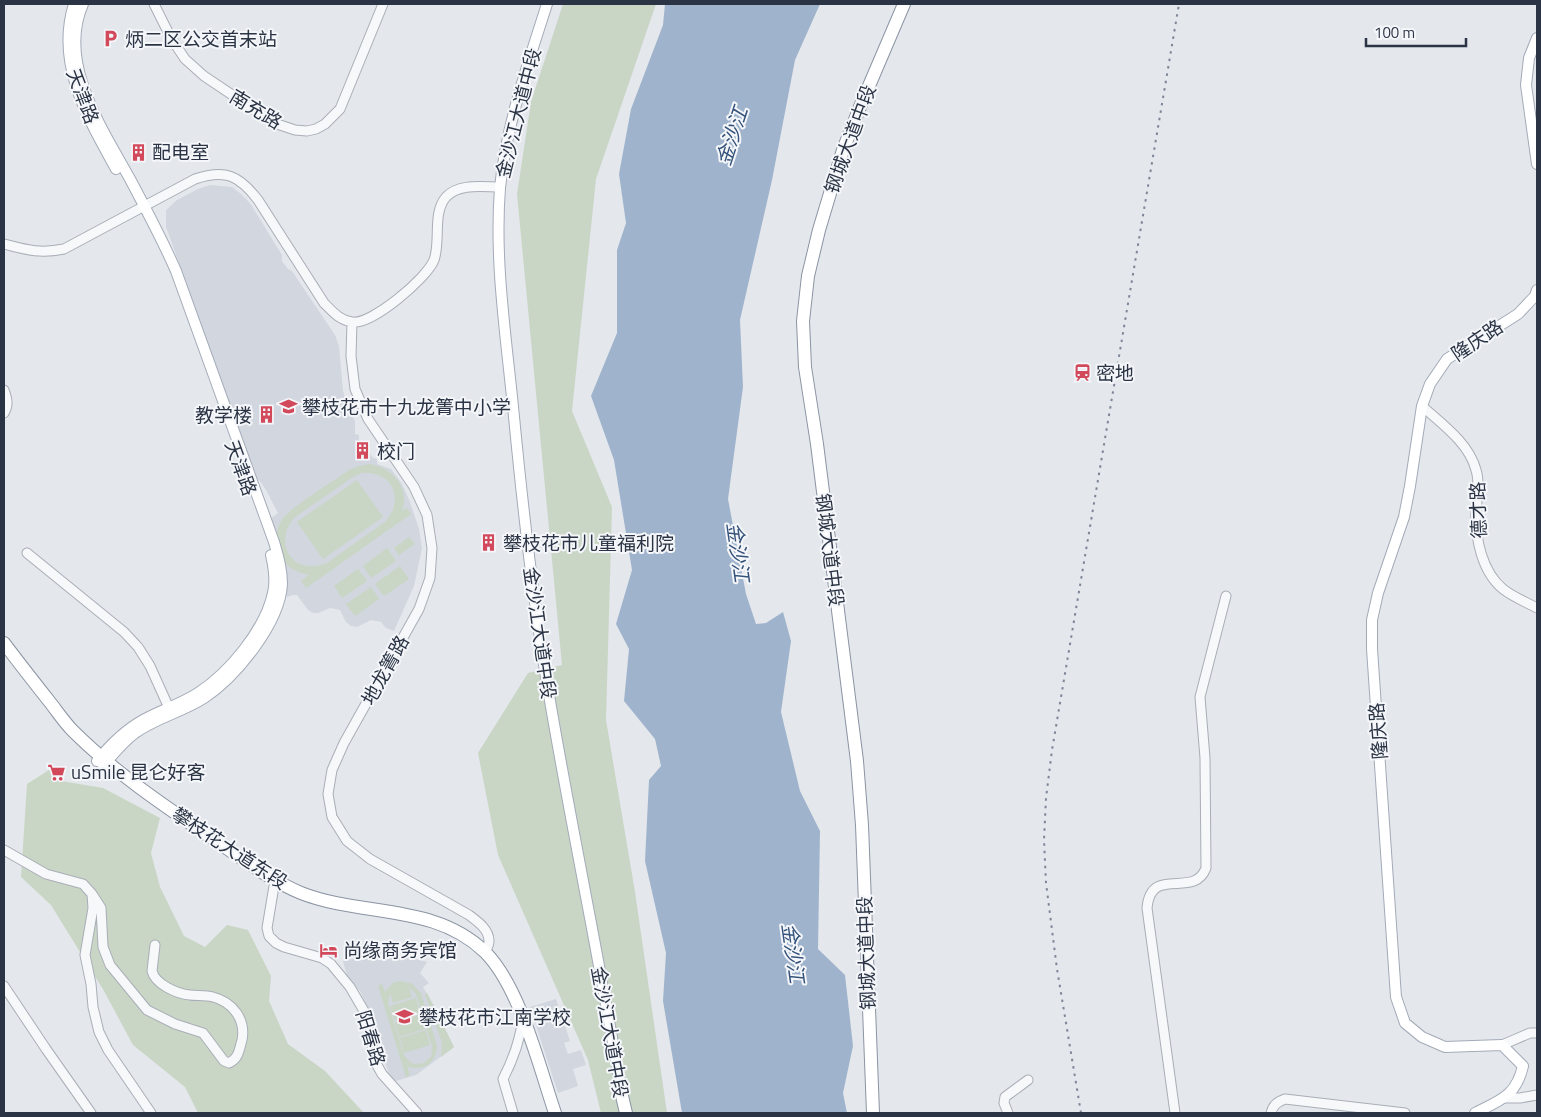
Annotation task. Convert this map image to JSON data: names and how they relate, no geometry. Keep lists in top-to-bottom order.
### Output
{
  "streets": {
    "highway": ["钢城大道中段", "攀枝花大道东段"],
    "main road": ["天津路", "金沙江大道中段", "隆庆路"],
    "street": [
      "南充路",
      "德才路",
      "地龙箐路",
      "阳春路"
    ]
  },
  "crossings": [
    ["天津路", "攀枝花大道东段"],
    ["隆庆路", "德才路"],
    ["地龙箐路", "攀枝花大道东段"],
    ["攀枝花大道东段", "阳春路"]
  ],
  "water": ["金沙江"],
  "places": {
    "parking": ["炳二区公交首末站"],
    "building": [
      "配电室",
      "教学楼",
      "校门",
      "攀枝花市儿童福利院"
    ],
    "station": ["密地"],
    "school or university": ["攀枝花市十九龙箐中小学", "攀枝花市江南学校"],
    "supermarket": ["uSmile 昆仑好客"],
    "hotel": ["尚缘商务宾馆"]
  },
  "scale_bar": "100 m"
}
